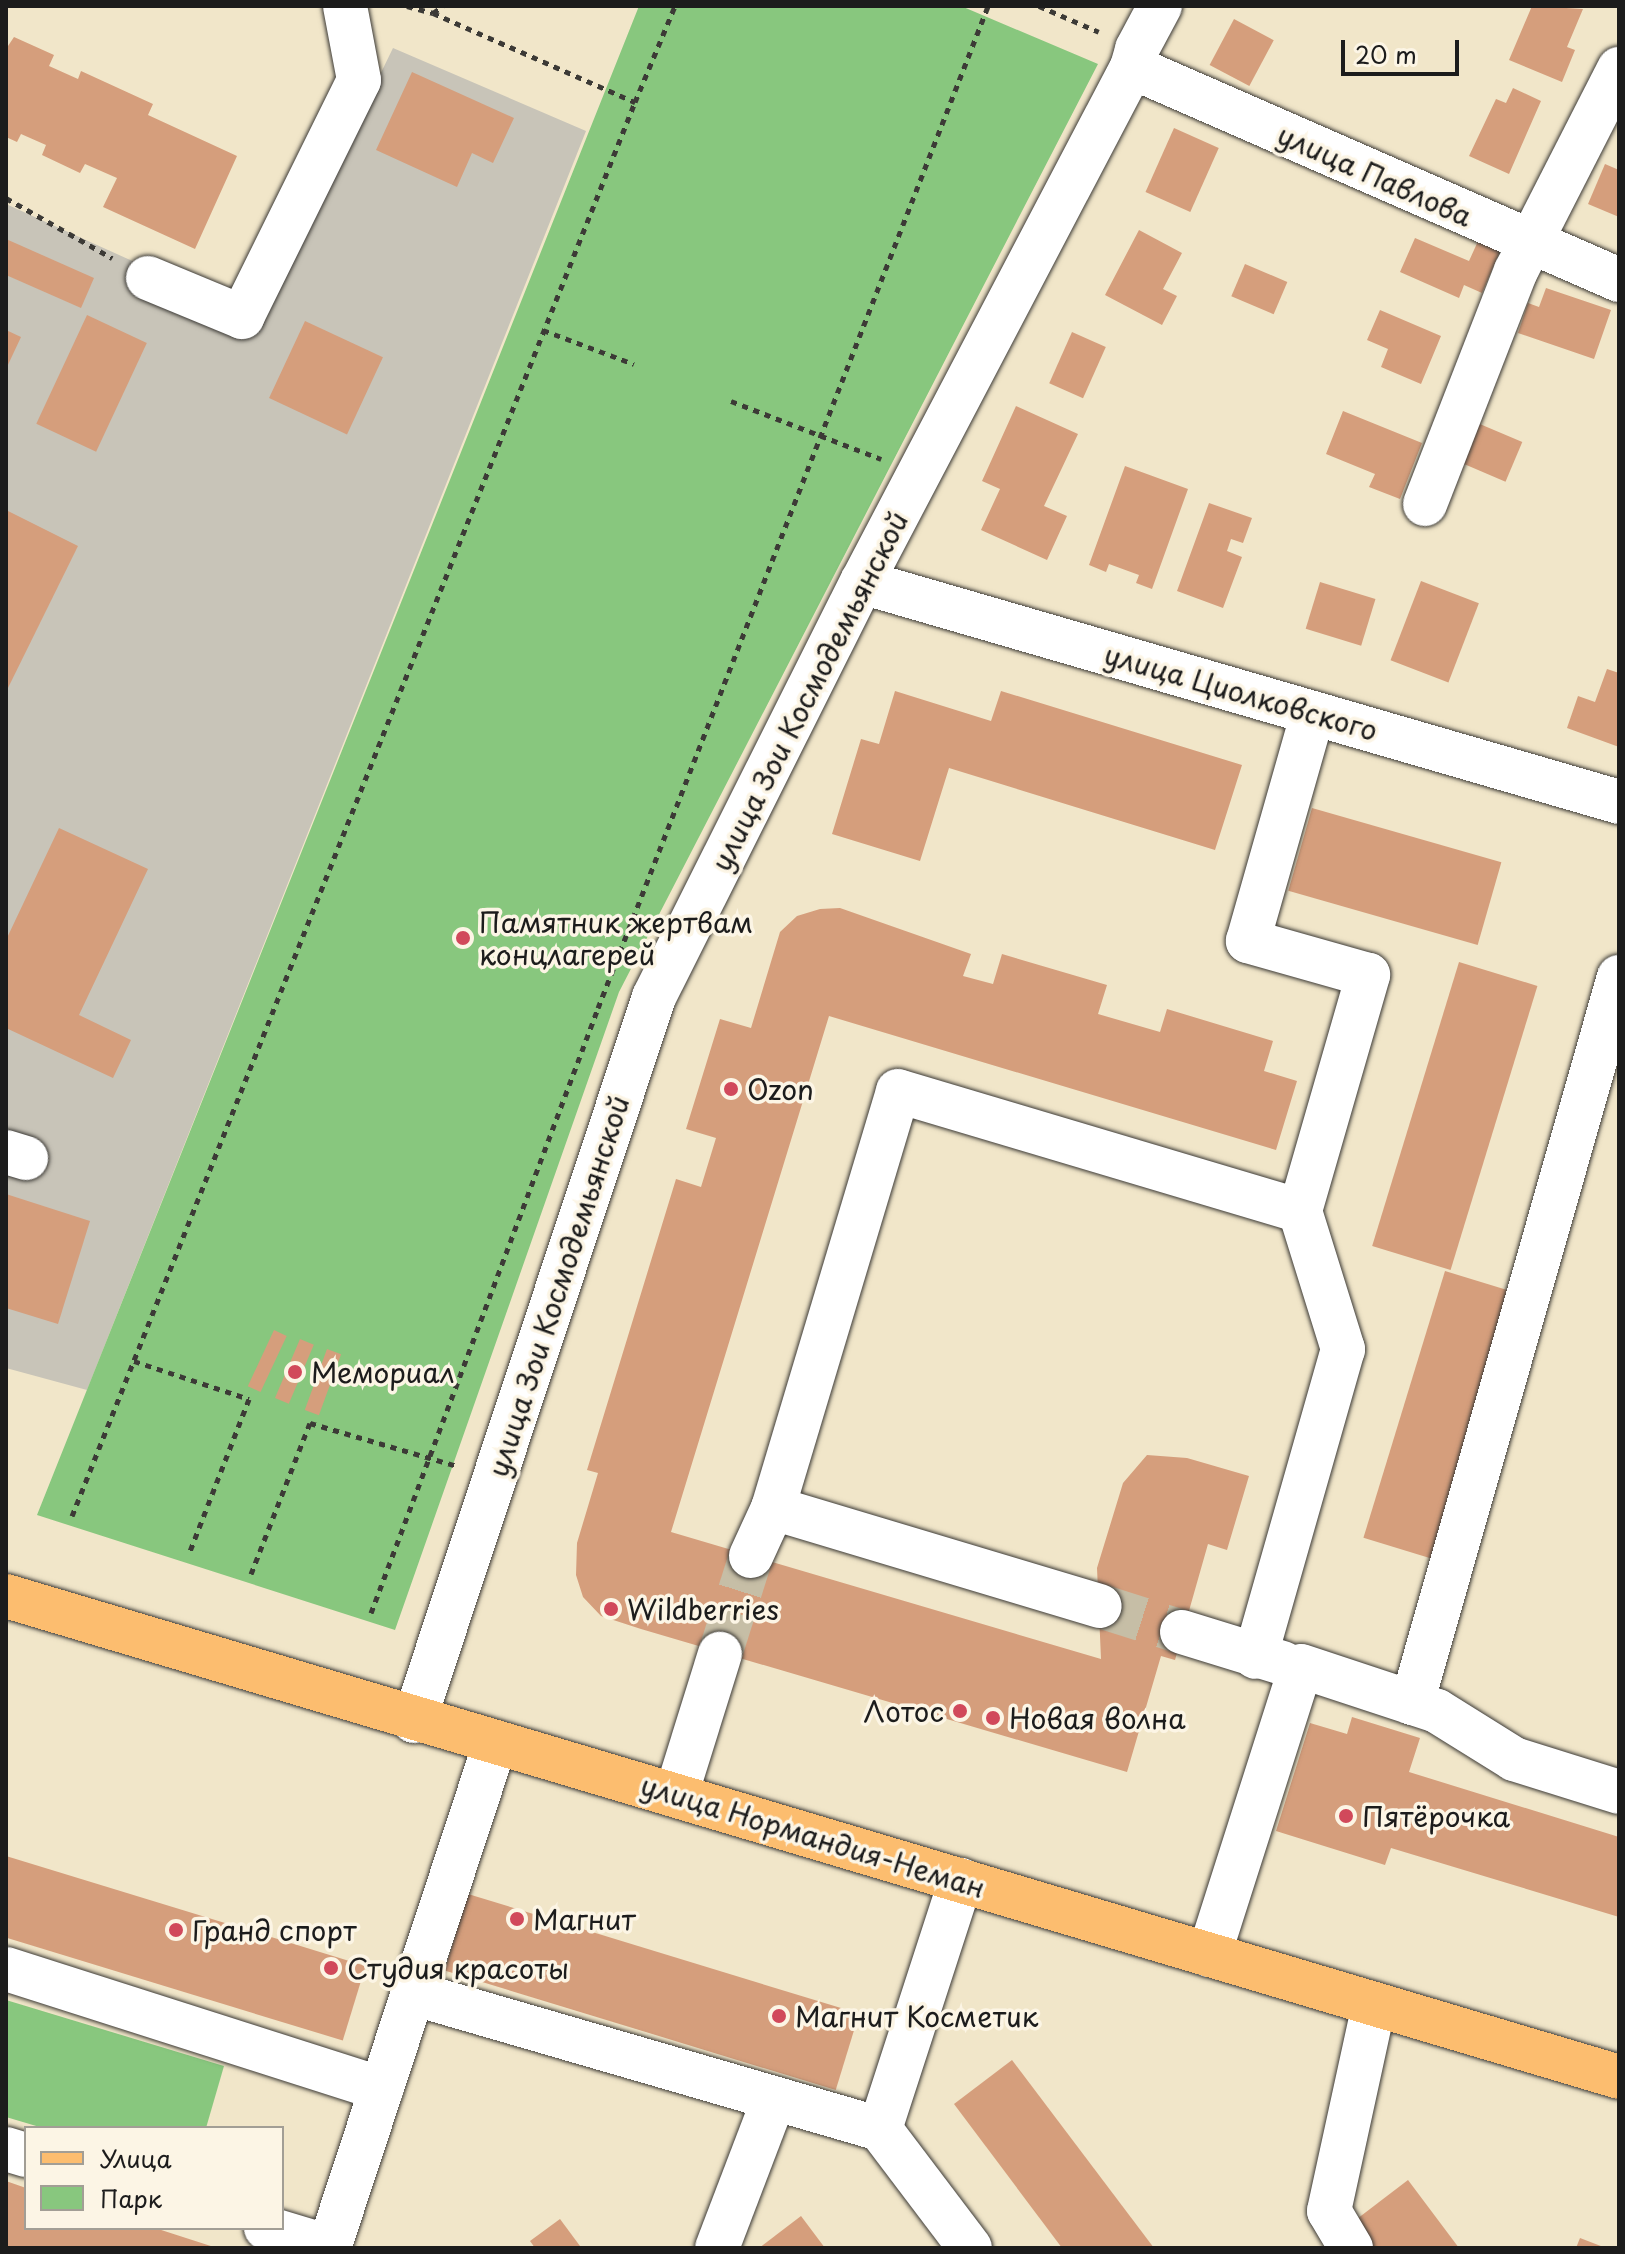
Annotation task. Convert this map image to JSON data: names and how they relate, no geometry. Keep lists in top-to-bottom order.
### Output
{
  "streets": {
    "main road": ["улица Нормандия-Неман"],
    "street": ["улица Павлова", "улица Зои Космодемьянской", "улица Циолковского"]
  },
  "crossings": [
    ["улица Павлова", "улица Зои Космодемьянской"],
    ["улица Зои Космодемьянской", "улица Циолковского"],
    ["улица Зои Космодемьянской", "улица Нормандия-Неман"]
  ],
  "places": [
    "Памятник жертвам концлагерей",
    "Ozon",
    "Мемориал",
    "Wildberries",
    "Лотос",
    "Новая волна",
    "Пятёрочка",
    "Магнит",
    "Гранд спорт",
    "Студия красоты",
    "Магнит Косметик"
  ],
  "legend": ["Улица", "Парк"],
  "scale_bar": "20 m"
}
